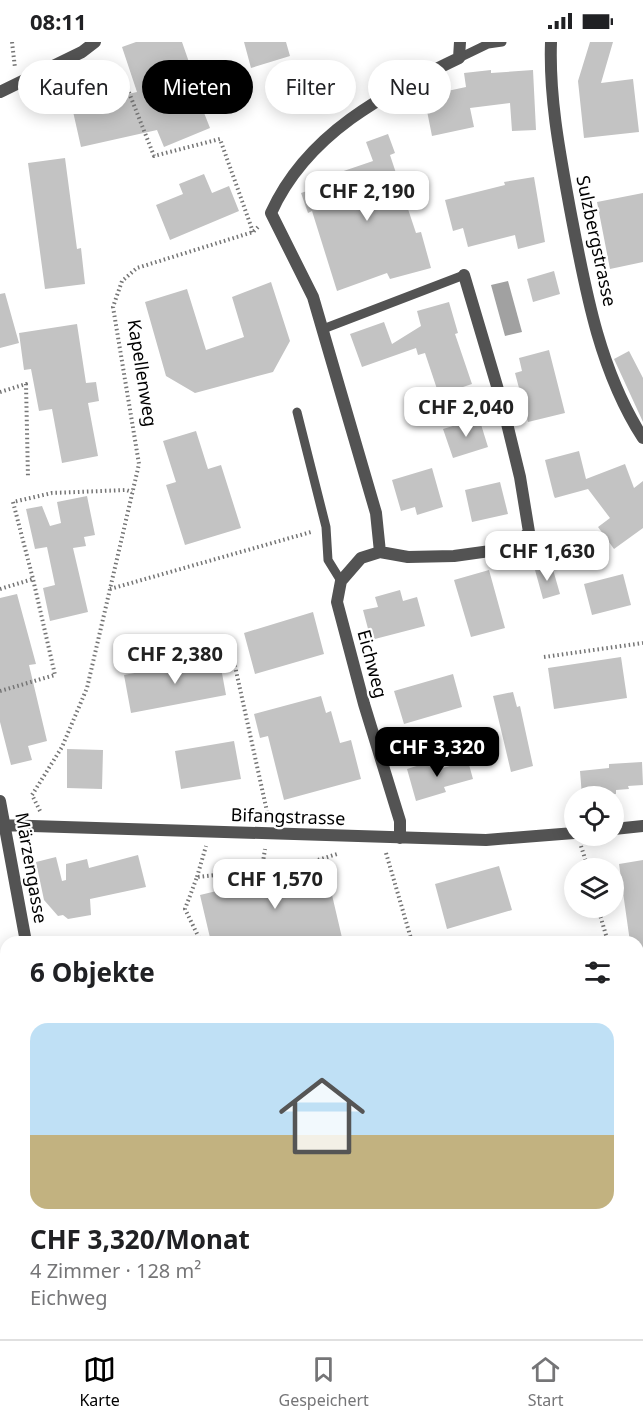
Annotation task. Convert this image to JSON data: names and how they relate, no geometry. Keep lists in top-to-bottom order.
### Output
{
  "streets": {
    "street": [
      "Sulzbergstrasse",
      "Eichweg",
      "Bifangstrasse",
      "Märzengasse"
    ],
    "path": ["Kapellenweg"]
  },
  "crossings": [
    ["Eichweg", "Bifangstrasse"],
    ["Bifangstrasse", "Märzengasse"]
  ],
  "page": {
    "status": "08:11",
    "chip": [
      "Kaufen",
      "Mieten",
      "Filter",
      "Neu"
    ],
    "price": [
      "CHF 2,190",
      "CHF 2,040",
      "CHF 1,630",
      "CHF 2,380",
      "CHF 3,320",
      "CHF 1,570"
    ],
    "heading": "6 Objekte",
    "list": [
      {
        "name": "CHF 3,320/Monat",
        "note": "4 Zimmer · 128 m² · Eichweg"
      }
    ],
    "tabs": ["Karte", "Gespeichert", "Start"]
  }
}
